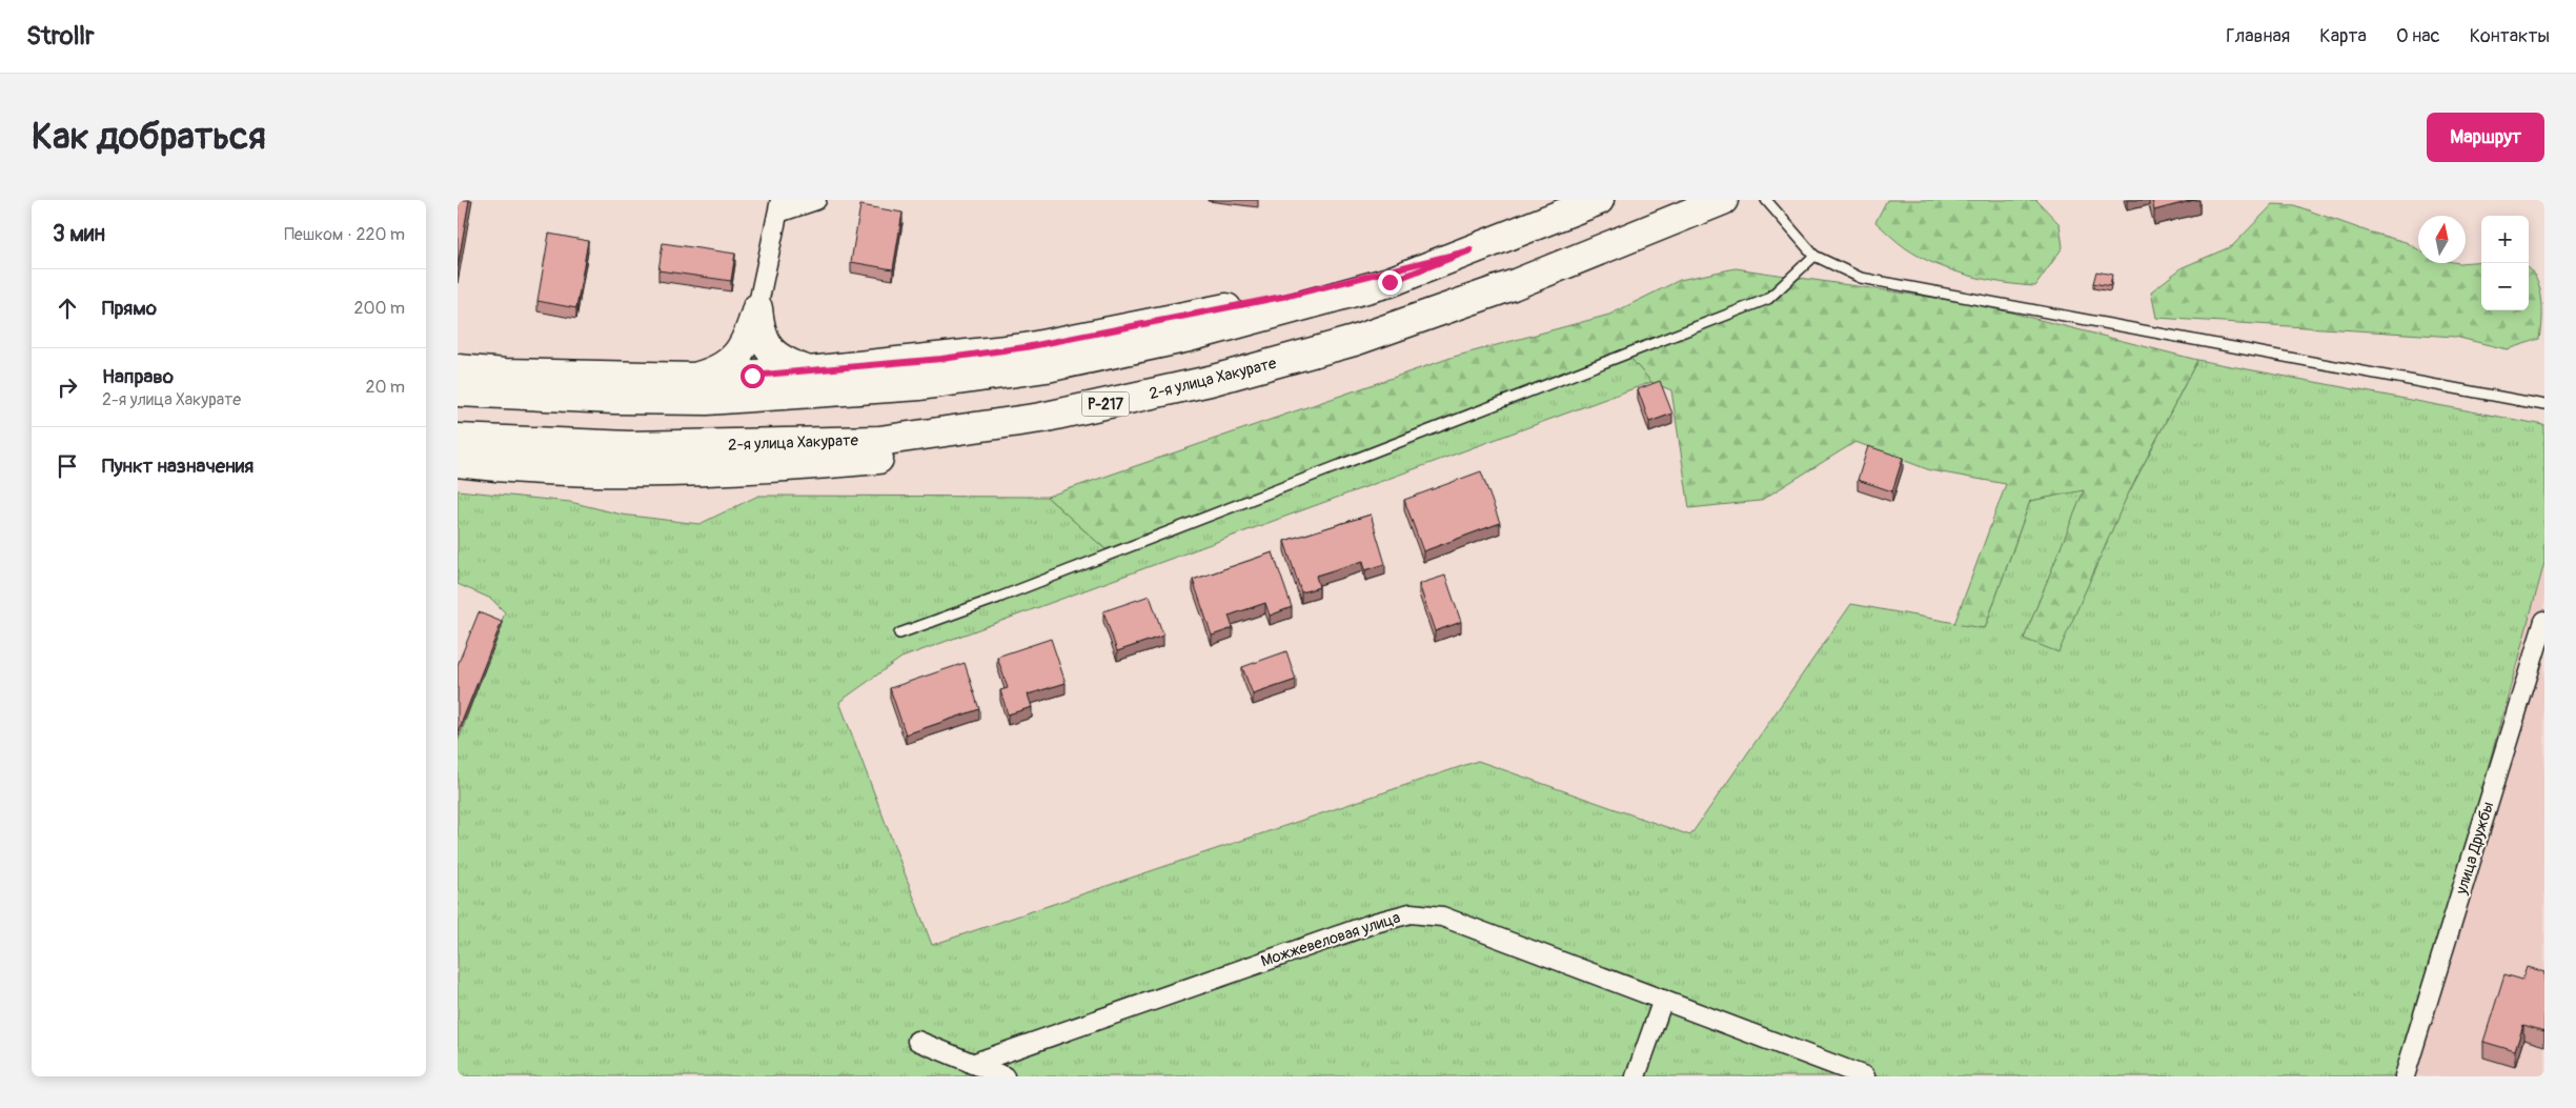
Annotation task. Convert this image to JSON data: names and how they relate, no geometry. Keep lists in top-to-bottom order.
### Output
{
  "streets": {
    "main road": ["2-я улица Хакурате", "Р-217"],
    "street": ["улица Дружбы", "Можжевеловая улица"]
  },
  "north": "top",
  "page": {
    "header": "Strollr",
    "nav": [
      "Главная",
      "Карта",
      "О нас",
      "Контакты"
    ],
    "buttons": "Маршрут",
    "title": "Как добраться",
    "heading": ["3 мин", "Пешком · 220 m"],
    "map_buttons": ["+", "−"],
    "list": [
      ["Прямо", "200 m"],
      ["Направо", "2-я улица Хакурате", "20 m"],
      "Пункт назначения"
    ]
  }
}
